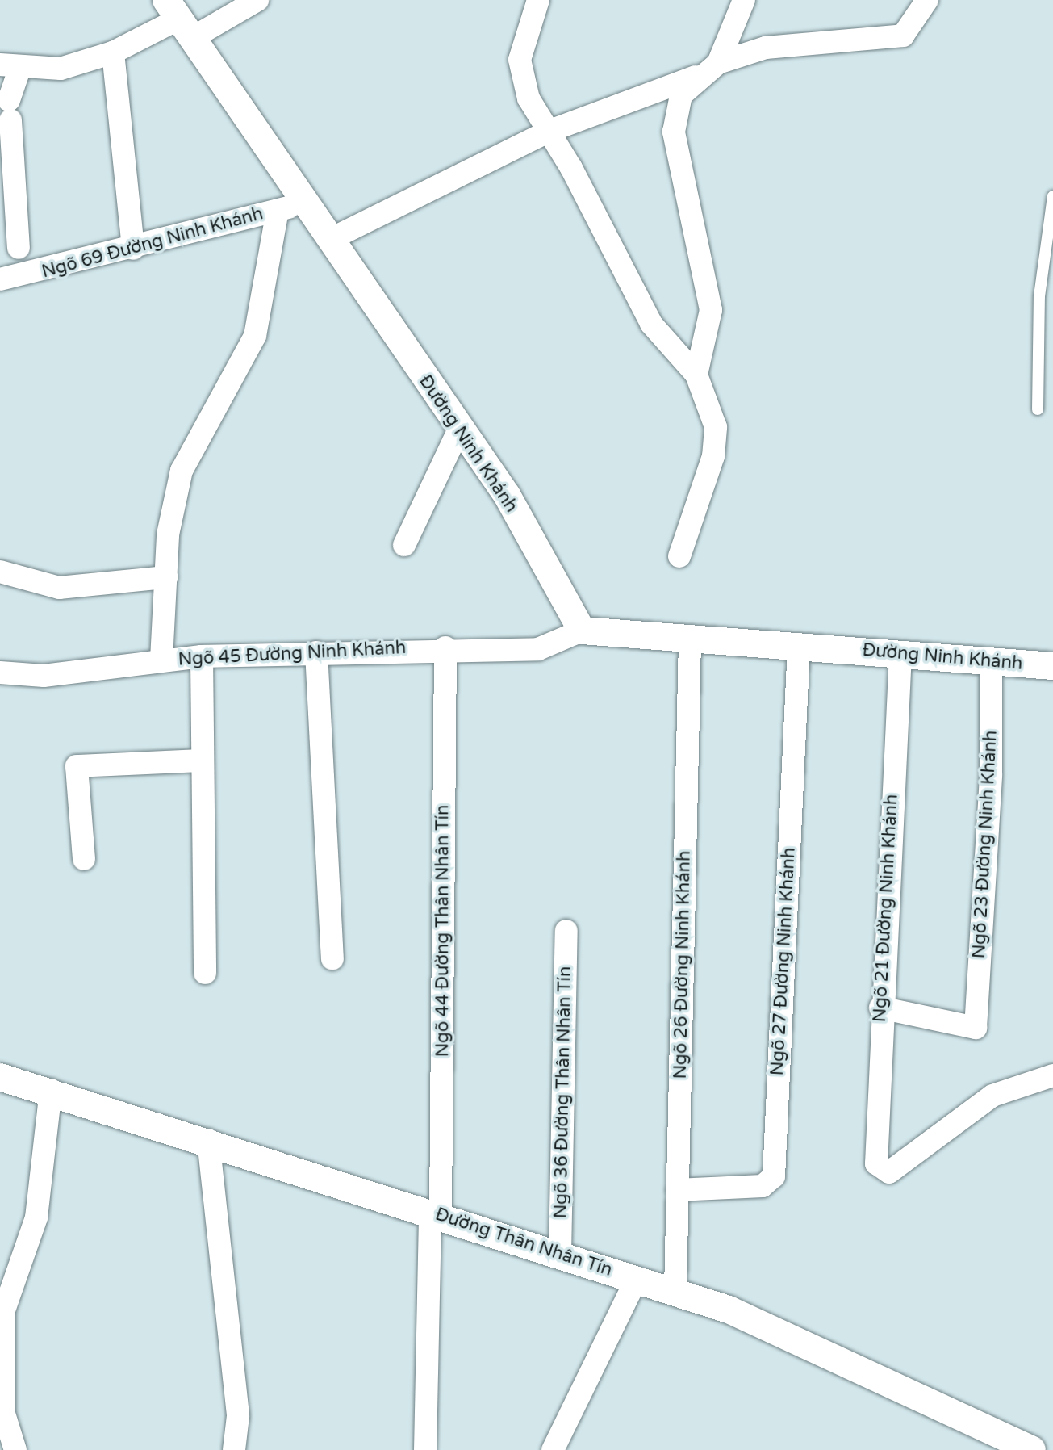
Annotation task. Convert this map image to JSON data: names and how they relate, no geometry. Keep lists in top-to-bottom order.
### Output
{
  "streets": {
    "street": [
      "Ngõ 69 Đường Ninh Khánh",
      "Đường Ninh Khánh",
      "Ngõ 45 Đường Ninh Khánh",
      "Ngõ 23 Đường Ninh Khánh",
      "Ngõ 21 Đường Ninh Khánh",
      "Ngõ 44 Đường Thân Nhân Tín",
      "Ngõ 27 Đường Ninh Khánh",
      "Ngõ 26 Đường Ninh Khánh",
      "Ngõ 36 Đường Thân Nhân Tín",
      "Đường Thân Nhân Tín"
    ]
  },
  "crossings": [
    ["Ngõ 69 Đường Ninh Khánh", "Đường Ninh Khánh"],
    ["Đường Ninh Khánh", "Ngõ 45 Đường Ninh Khánh"],
    ["Đường Ninh Khánh", "Ngõ 23 Đường Ninh Khánh"],
    ["Đường Ninh Khánh", "Ngõ 21 Đường Ninh Khánh"],
    ["Đường Ninh Khánh", "Ngõ 27 Đường Ninh Khánh"],
    ["Đường Ninh Khánh", "Ngõ 26 Đường Ninh Khánh"],
    ["Ngõ 45 Đường Ninh Khánh", "Ngõ 44 Đường Thân Nhân Tín"],
    ["Ngõ 23 Đường Ninh Khánh", "Ngõ 21 Đường Ninh Khánh"],
    ["Ngõ 44 Đường Thân Nhân Tín", "Đường Thân Nhân Tín"],
    ["Ngõ 27 Đường Ninh Khánh", "Ngõ 26 Đường Ninh Khánh"],
    ["Ngõ 26 Đường Ninh Khánh", "Đường Thân Nhân Tín"],
    ["Ngõ 36 Đường Thân Nhân Tín", "Đường Thân Nhân Tín"]
  ]
}
